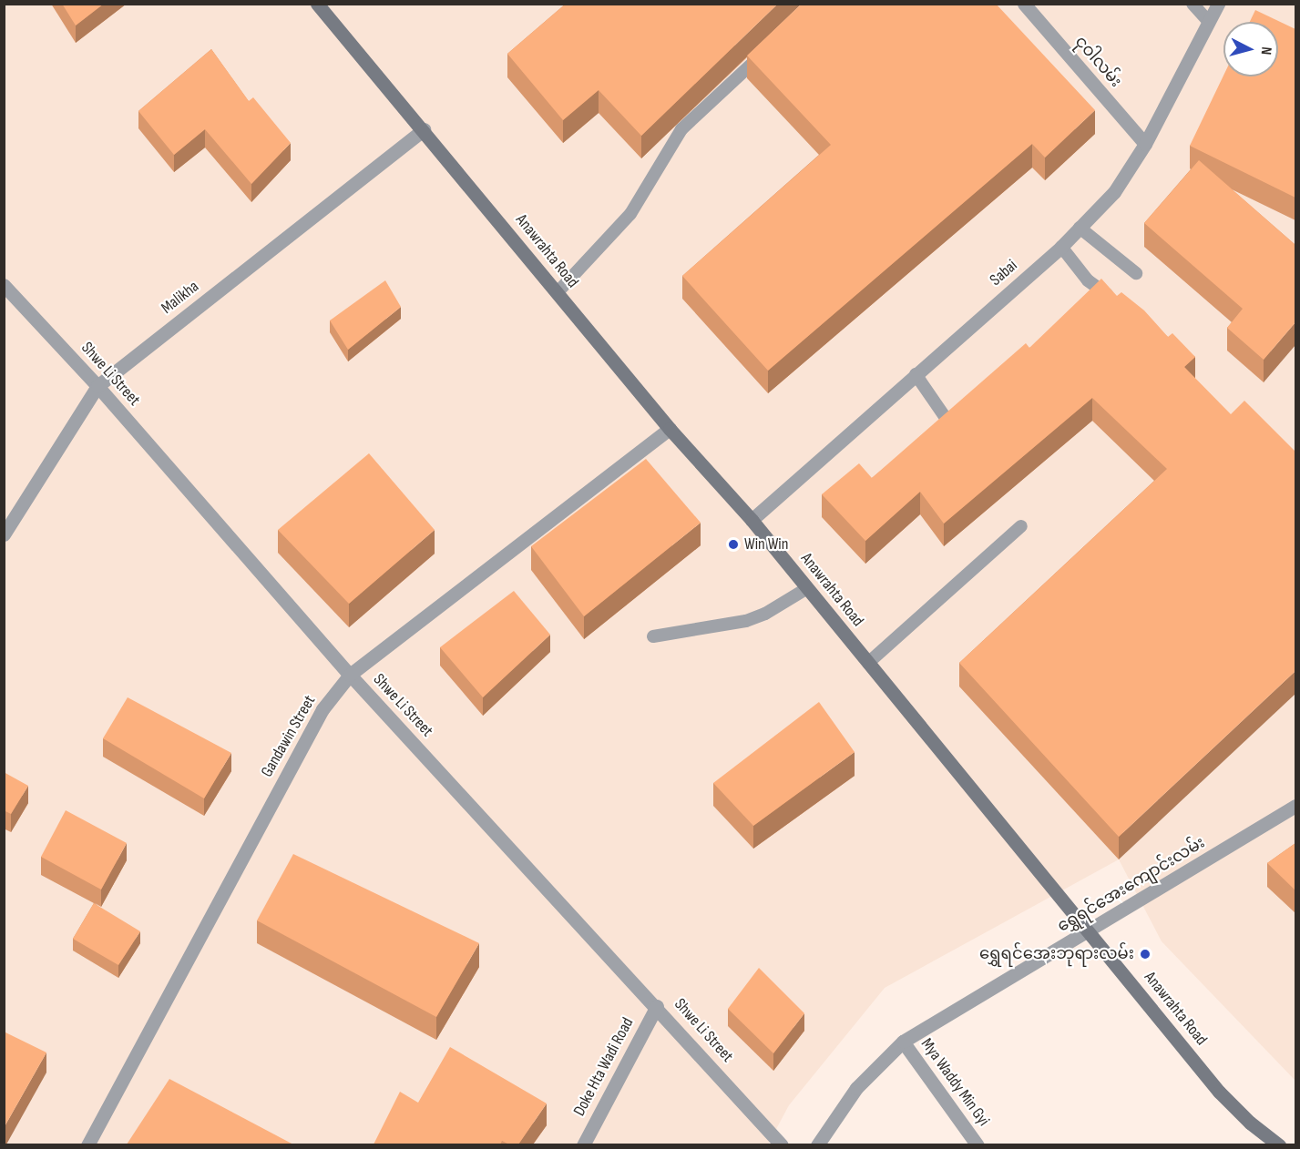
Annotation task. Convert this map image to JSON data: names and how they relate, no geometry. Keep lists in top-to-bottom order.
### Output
{
  "streets": {
    "main road": ["Anawrahta Road"],
    "street": [
      "ငုဝါလမ်း",
      "Sabai",
      "Malikha",
      "Shwe Li Street",
      "Gandawin Street",
      "ရွှေရင်အေးကျောင်းလမ်း",
      "Doke Hta Wadi Road",
      "Mya Waddy Min Gyi"
    ]
  },
  "crossings": [
    ["ငုဝါလမ်း", "Sabai"],
    ["Anawrahta Road", "Sabai"],
    ["Anawrahta Road", "Malikha"],
    ["Anawrahta Road", "Gandawin Street"],
    ["Anawrahta Road", "ရွှေရင်အေးကျောင်းလမ်း"],
    ["Malikha", "Shwe Li Street"],
    ["Shwe Li Street", "Gandawin Street"],
    ["Shwe Li Street", "Doke Hta Wadi Road"],
    ["ရွှေရင်အေးကျောင်းလမ်း", "Mya Waddy Min Gyi"]
  ],
  "places": ["Win Win", "ရွှေရင်အေးဘုရားလမ်း"],
  "north": "right"
}
